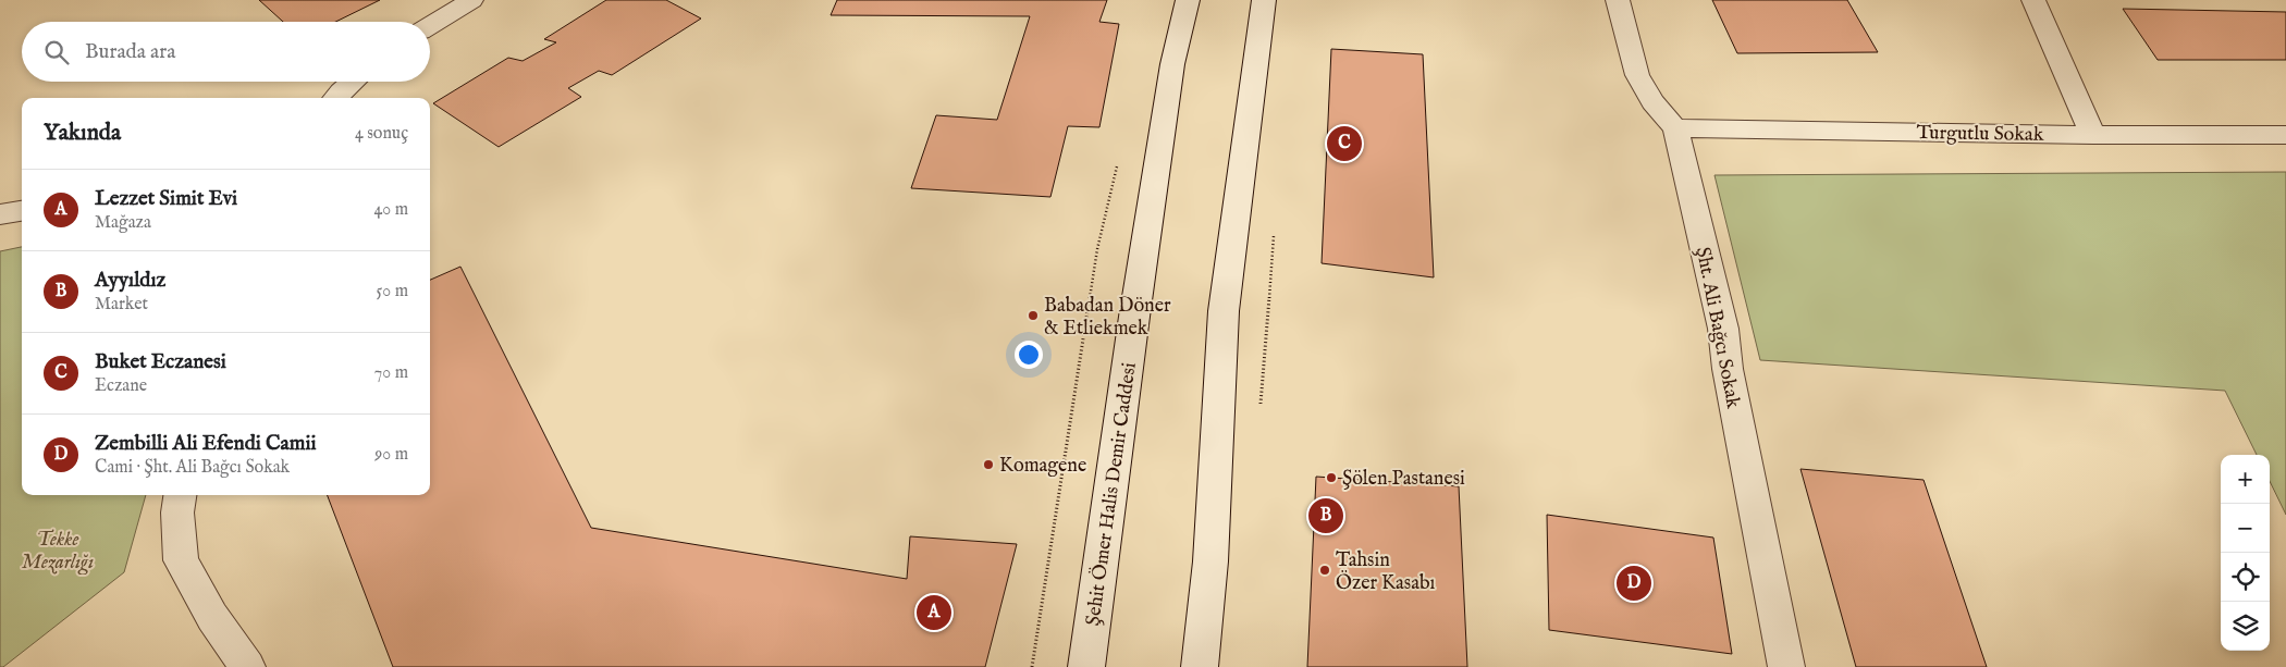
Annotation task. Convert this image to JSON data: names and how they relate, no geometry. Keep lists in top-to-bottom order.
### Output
{
  "streets": {
    "street": ["Turgutlu Sokak", "Şht. Ali Bağcı Sokak", "Şehit Ömer Halis Demir Caddesi"]
  },
  "crossings": [
    ["Turgutlu Sokak", "Şht. Ali Bağcı Sokak"]
  ],
  "parks": ["Tekke Mezarlığı"],
  "places": [
    "Babadan Döner & Etliekmek",
    "Komagene",
    "Şölen Pastanesi",
    "Tahsin Özer Kasabı"
  ],
  "page": {
    "search": "Burada ara",
    "heading": ["Yakında", "4 sonuç"],
    "pins": [
      "C",
      "B",
      "D",
      "A"
    ],
    "list": [
      {
        "mark": "A",
        "name": "Lezzet Simit Evi",
        "note": "Mağaza",
        "value": "40 m"
      },
      {
        "mark": "B",
        "name": "Ayyıldız",
        "note": "Market",
        "value": "50 m"
      },
      {
        "mark": "C",
        "name": "Buket Eczanesi",
        "note": "Eczane",
        "value": "70 m"
      },
      {
        "mark": "D",
        "name": "Zembilli Ali Efendi Camii",
        "note": "Cami · Şht. Ali Bağcı Sokak",
        "value": "90 m"
      }
    ],
    "map_buttons": ["+", "−"]
  }
}
